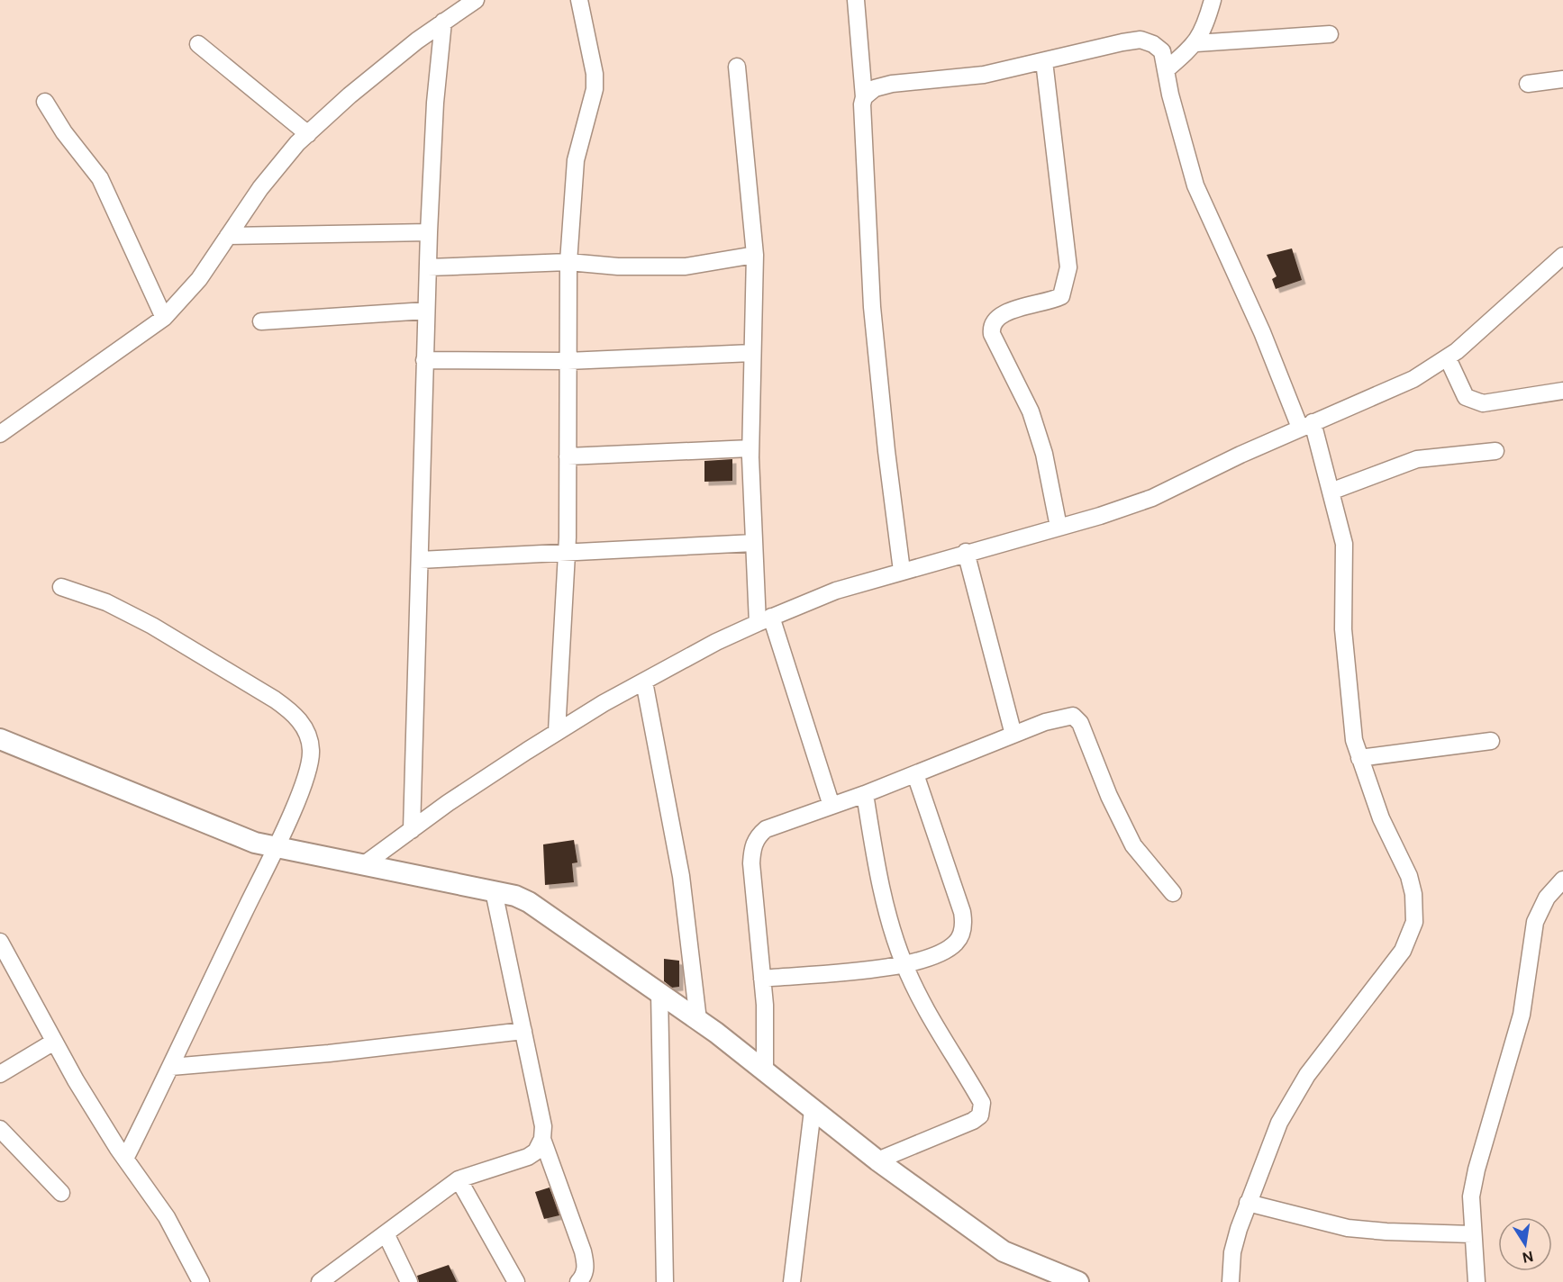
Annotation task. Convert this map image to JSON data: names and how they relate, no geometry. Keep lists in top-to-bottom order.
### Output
{
  "north": "bottom"
}
